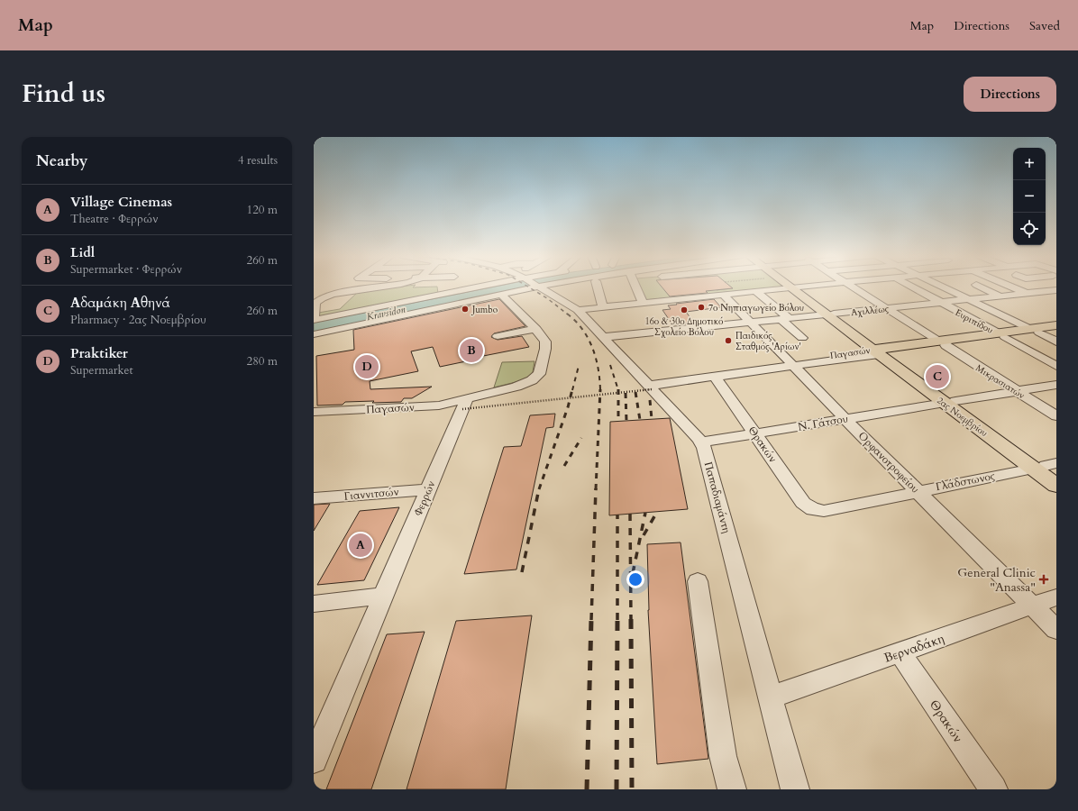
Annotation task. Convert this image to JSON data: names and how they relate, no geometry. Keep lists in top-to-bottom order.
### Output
{
  "streets": {
    "main road": ["Παγασών", "2ας Νοεμβρίου"],
    "street": [
      "Αχιλλέως",
      "Ευριπίδου",
      "Μικρασιατών",
      "Ν. Γάτσου",
      "Θρακών",
      "Ορφανοτροφείου",
      "Γλάδστωνος",
      "Γιαννιτσών",
      "Παπαδιαμάντη",
      "Φερρών",
      "Βερναδάκη"
    ]
  },
  "crossings": [
    ["Αχιλλέως", "Ευριπίδου"],
    ["Αχιλλέως", "Μικρασιατών"],
    ["Αχιλλέως", "2ας Νοεμβρίου"],
    ["Αχιλλέως", "Ορφανοτροφείου"],
    ["Αχιλλέως", "Παπαδιαμάντη"],
    ["Ευριπίδου", "Παγασών"],
    ["Παγασών", "Μικρασιατών"],
    ["Παγασών", "2ας Νοεμβρίου"],
    ["Παγασών", "Θρακών"],
    ["Παγασών", "Ορφανοτροφείου"],
    ["Παγασών", "Παπαδιαμάντη"],
    ["Παγασών", "Φερρών"],
    ["Μικρασιατών", "Ν. Γάτσου"],
    ["2ας Νοεμβρίου", "Ν. Γάτσου"],
    ["2ας Νοεμβρίου", "Γλάδστωνος"],
    ["Ν. Γάτσου", "Θρακών"],
    ["Ν. Γάτσου", "Ορφανοτροφείου"],
    ["Ν. Γάτσου", "Παπαδιαμάντη"],
    ["Θρακών", "Γλάδστωνος"],
    ["Θρακών", "Βερναδάκη"],
    ["Ορφανοτροφείου", "Γλάδστωνος"],
    ["Ορφανοτροφείου", "Βερναδάκη"],
    ["Γιαννιτσών", "Φερρών"],
    ["Παπαδιαμάντη", "Βερναδάκη"]
  ],
  "water": ["Kravsidon"],
  "places": {
    "other": [
      "7ο Νηπιαγωγείο Βόλου",
      "Jumbo",
      "16ο & 30ο Δημοτικό Σχολείο Βόλου",
      "Παιδικός Σταθμός 'Αρίων'"
    ],
    "health": ["General Clinic \"Anassa\""]
  },
  "page": {
    "header": "Map",
    "nav": ["Map", "Directions", "Saved"],
    "title": "Find us",
    "buttons": "Directions",
    "heading": ["Nearby", "4 results"],
    "map_buttons": ["+", "−"],
    "list": [
      {
        "mark": "A",
        "name": "Village Cinemas",
        "note": "Theatre · Φερρών",
        "value": "120 m"
      },
      {
        "mark": "B",
        "name": "Lidl",
        "note": "Supermarket · Φερρών",
        "value": "260 m"
      },
      {
        "mark": "C",
        "name": "Αδαμάκη Αθηνά",
        "note": "Pharmacy · 2ας Νοεμβρίου",
        "value": "260 m"
      },
      {
        "mark": "D",
        "name": "Praktiker",
        "note": "Supermarket",
        "value": "280 m"
      }
    ],
    "pins": [
      "B",
      "D",
      "C",
      "A"
    ]
  }
}
